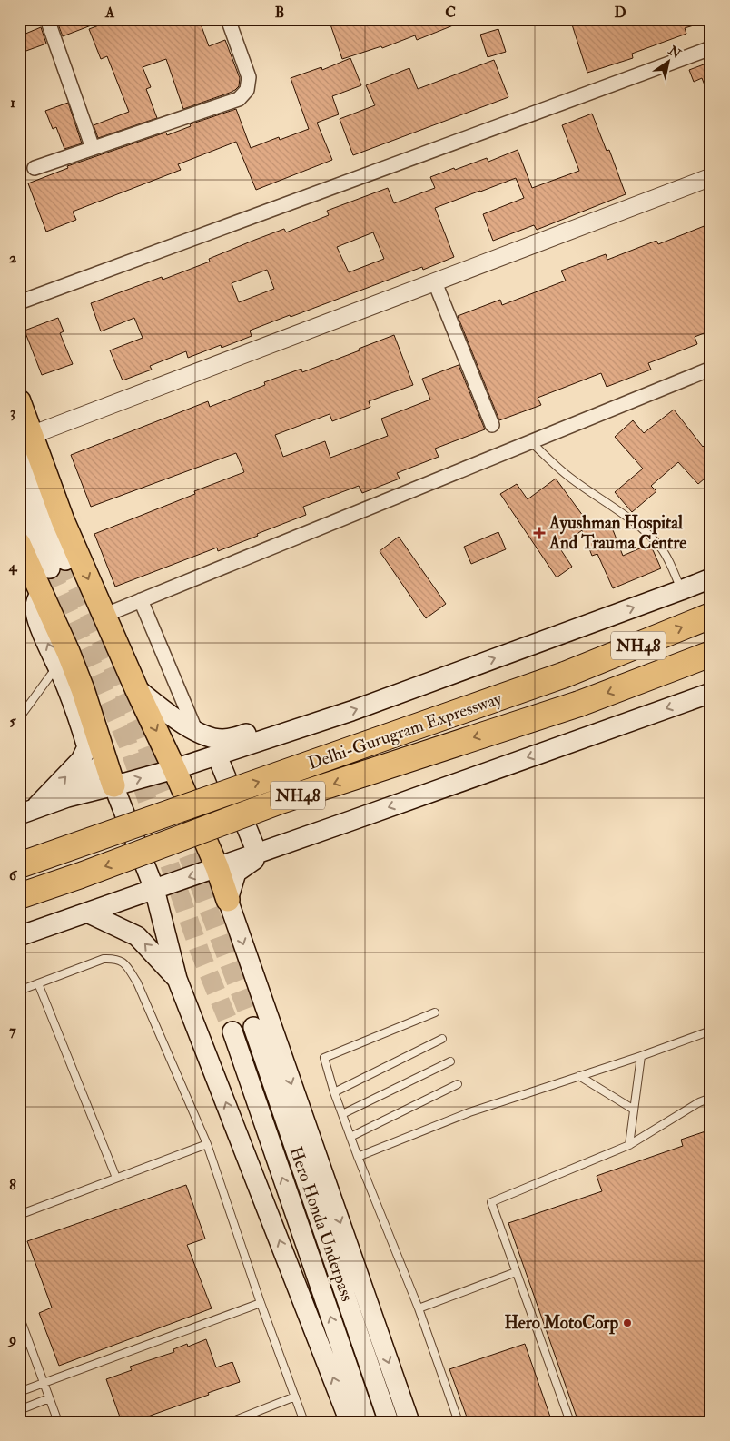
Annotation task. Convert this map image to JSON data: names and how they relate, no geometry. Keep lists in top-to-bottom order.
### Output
{
  "streets": {
    "highway": ["NH48", "Delhi-Gurugram Expressway"],
    "main road": ["Hero Honda Underpass"]
  },
  "places": {
    "health": ["Ayushman Hospital And Trauma Centre"],
    "other": ["Hero MotoCorp"]
  },
  "north": "top right",
  "grid": {
    "columns": [
      "A",
      "B",
      "C",
      "D"
    ],
    "rows": [
      "1",
      "2",
      "3",
      "4",
      "5",
      "6",
      "7",
      "8",
      "9"
    ]
  }
}
